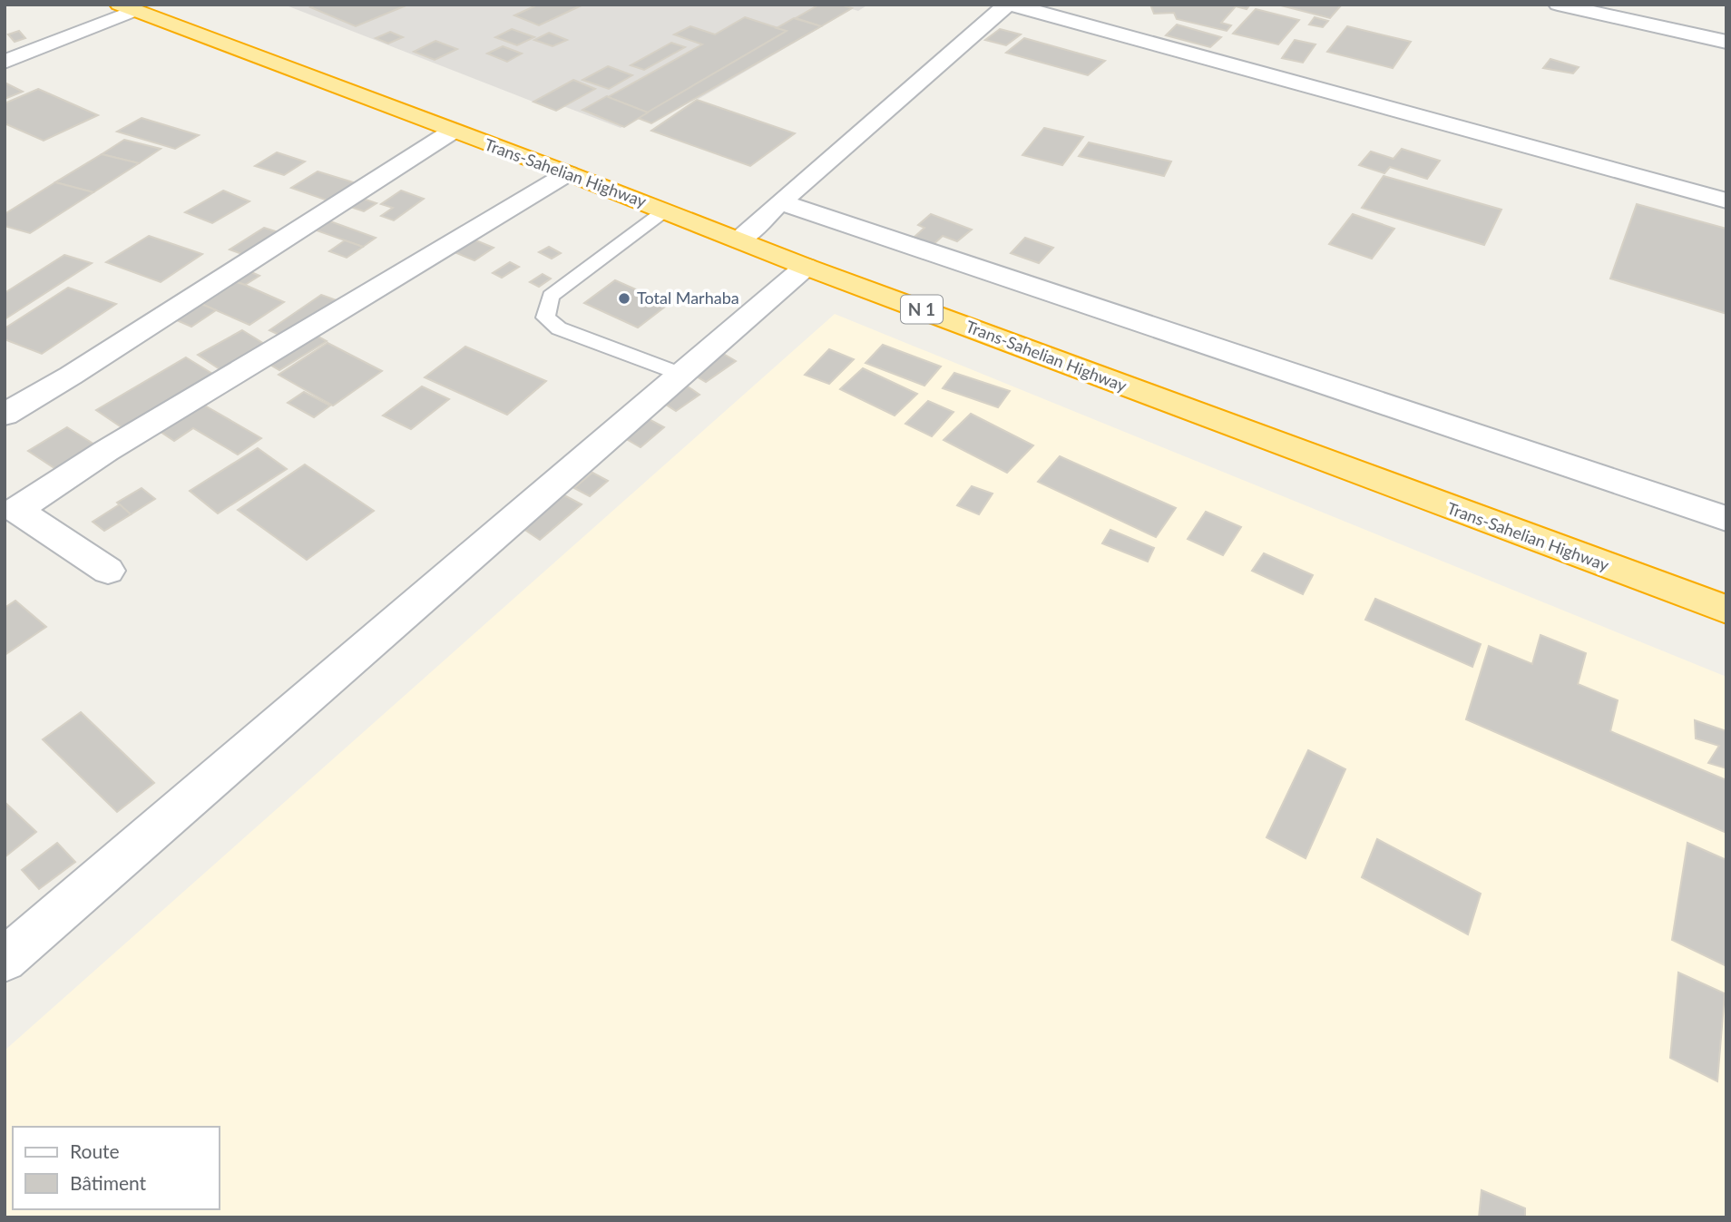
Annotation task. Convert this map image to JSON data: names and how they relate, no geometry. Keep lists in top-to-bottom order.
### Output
{
  "streets": {
    "highway": ["Trans-Sahelian Highway", "N 1"]
  },
  "places": ["Total Marhaba"],
  "legend": ["Route", "Bâtiment"]
}
